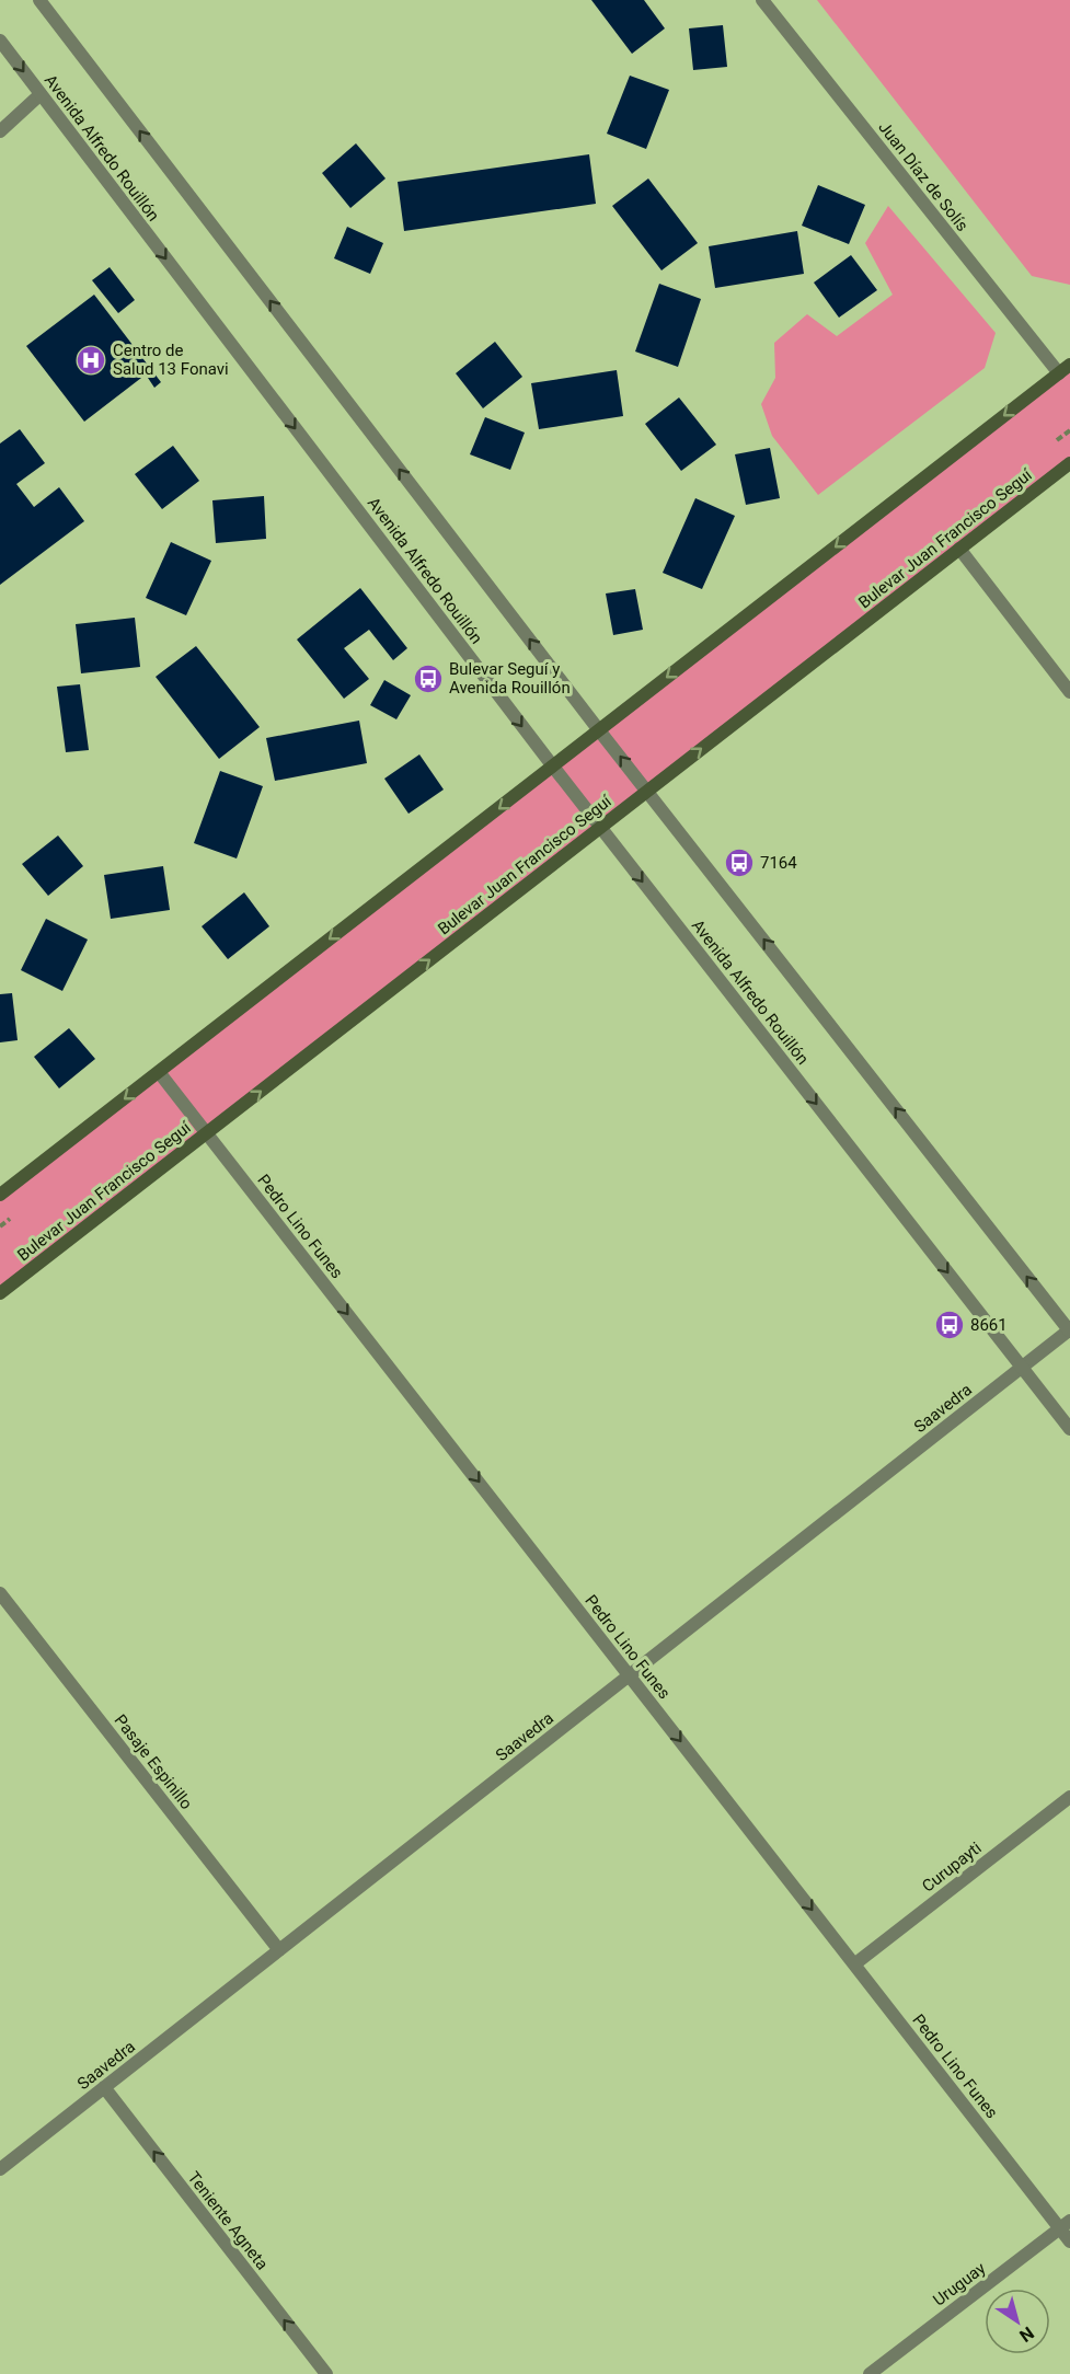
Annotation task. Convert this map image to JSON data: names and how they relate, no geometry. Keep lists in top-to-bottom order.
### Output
{
  "streets": {
    "main road": ["Bulevar Juan Francisco Seguí"],
    "street": [
      "Avenida Alfredo Rouillón",
      "Juan Díaz de Solís",
      "Pedro Lino Funes",
      "Saavedra",
      "Pasaje Espinillo",
      "Curupayti",
      "Teniente Agneta",
      "Uruguay"
    ]
  },
  "crossings": [
    ["Avenida Alfredo Rouillón", "Bulevar Juan Francisco Seguí"],
    ["Avenida Alfredo Rouillón", "Saavedra"],
    ["Bulevar Juan Francisco Seguí", "Pedro Lino Funes"],
    ["Pedro Lino Funes", "Saavedra"],
    ["Pedro Lino Funes", "Curupayti"],
    ["Pedro Lino Funes", "Uruguay"],
    ["Saavedra", "Pasaje Espinillo"],
    ["Saavedra", "Teniente Agneta"]
  ],
  "one_way": ["Pedro Lino Funes", "Teniente Agneta"],
  "places": {
    "hospital": ["Centro de Salud 13 Fonavi"],
    "bus stop": ["Bulevar Seguí y Avenida Rouillón", "7164", "8661"]
  },
  "north": "bottom right"
}
